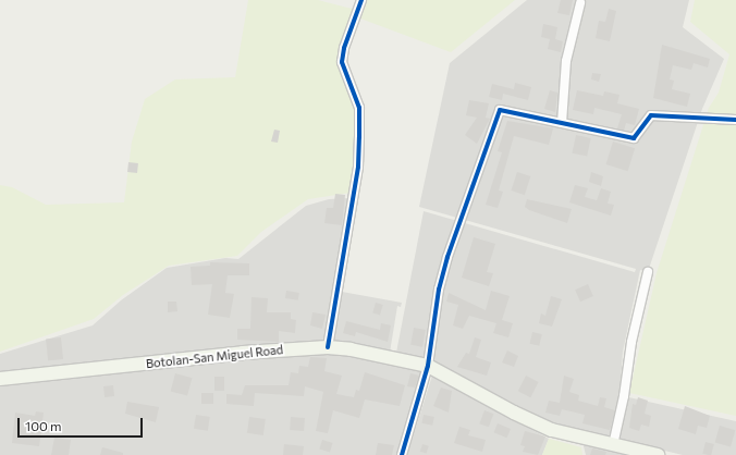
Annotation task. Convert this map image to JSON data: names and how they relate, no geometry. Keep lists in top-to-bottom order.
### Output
{
  "streets": {
    "main road": ["Botolan-San Miguel Road"]
  },
  "scale_bar": "100 m"
}
